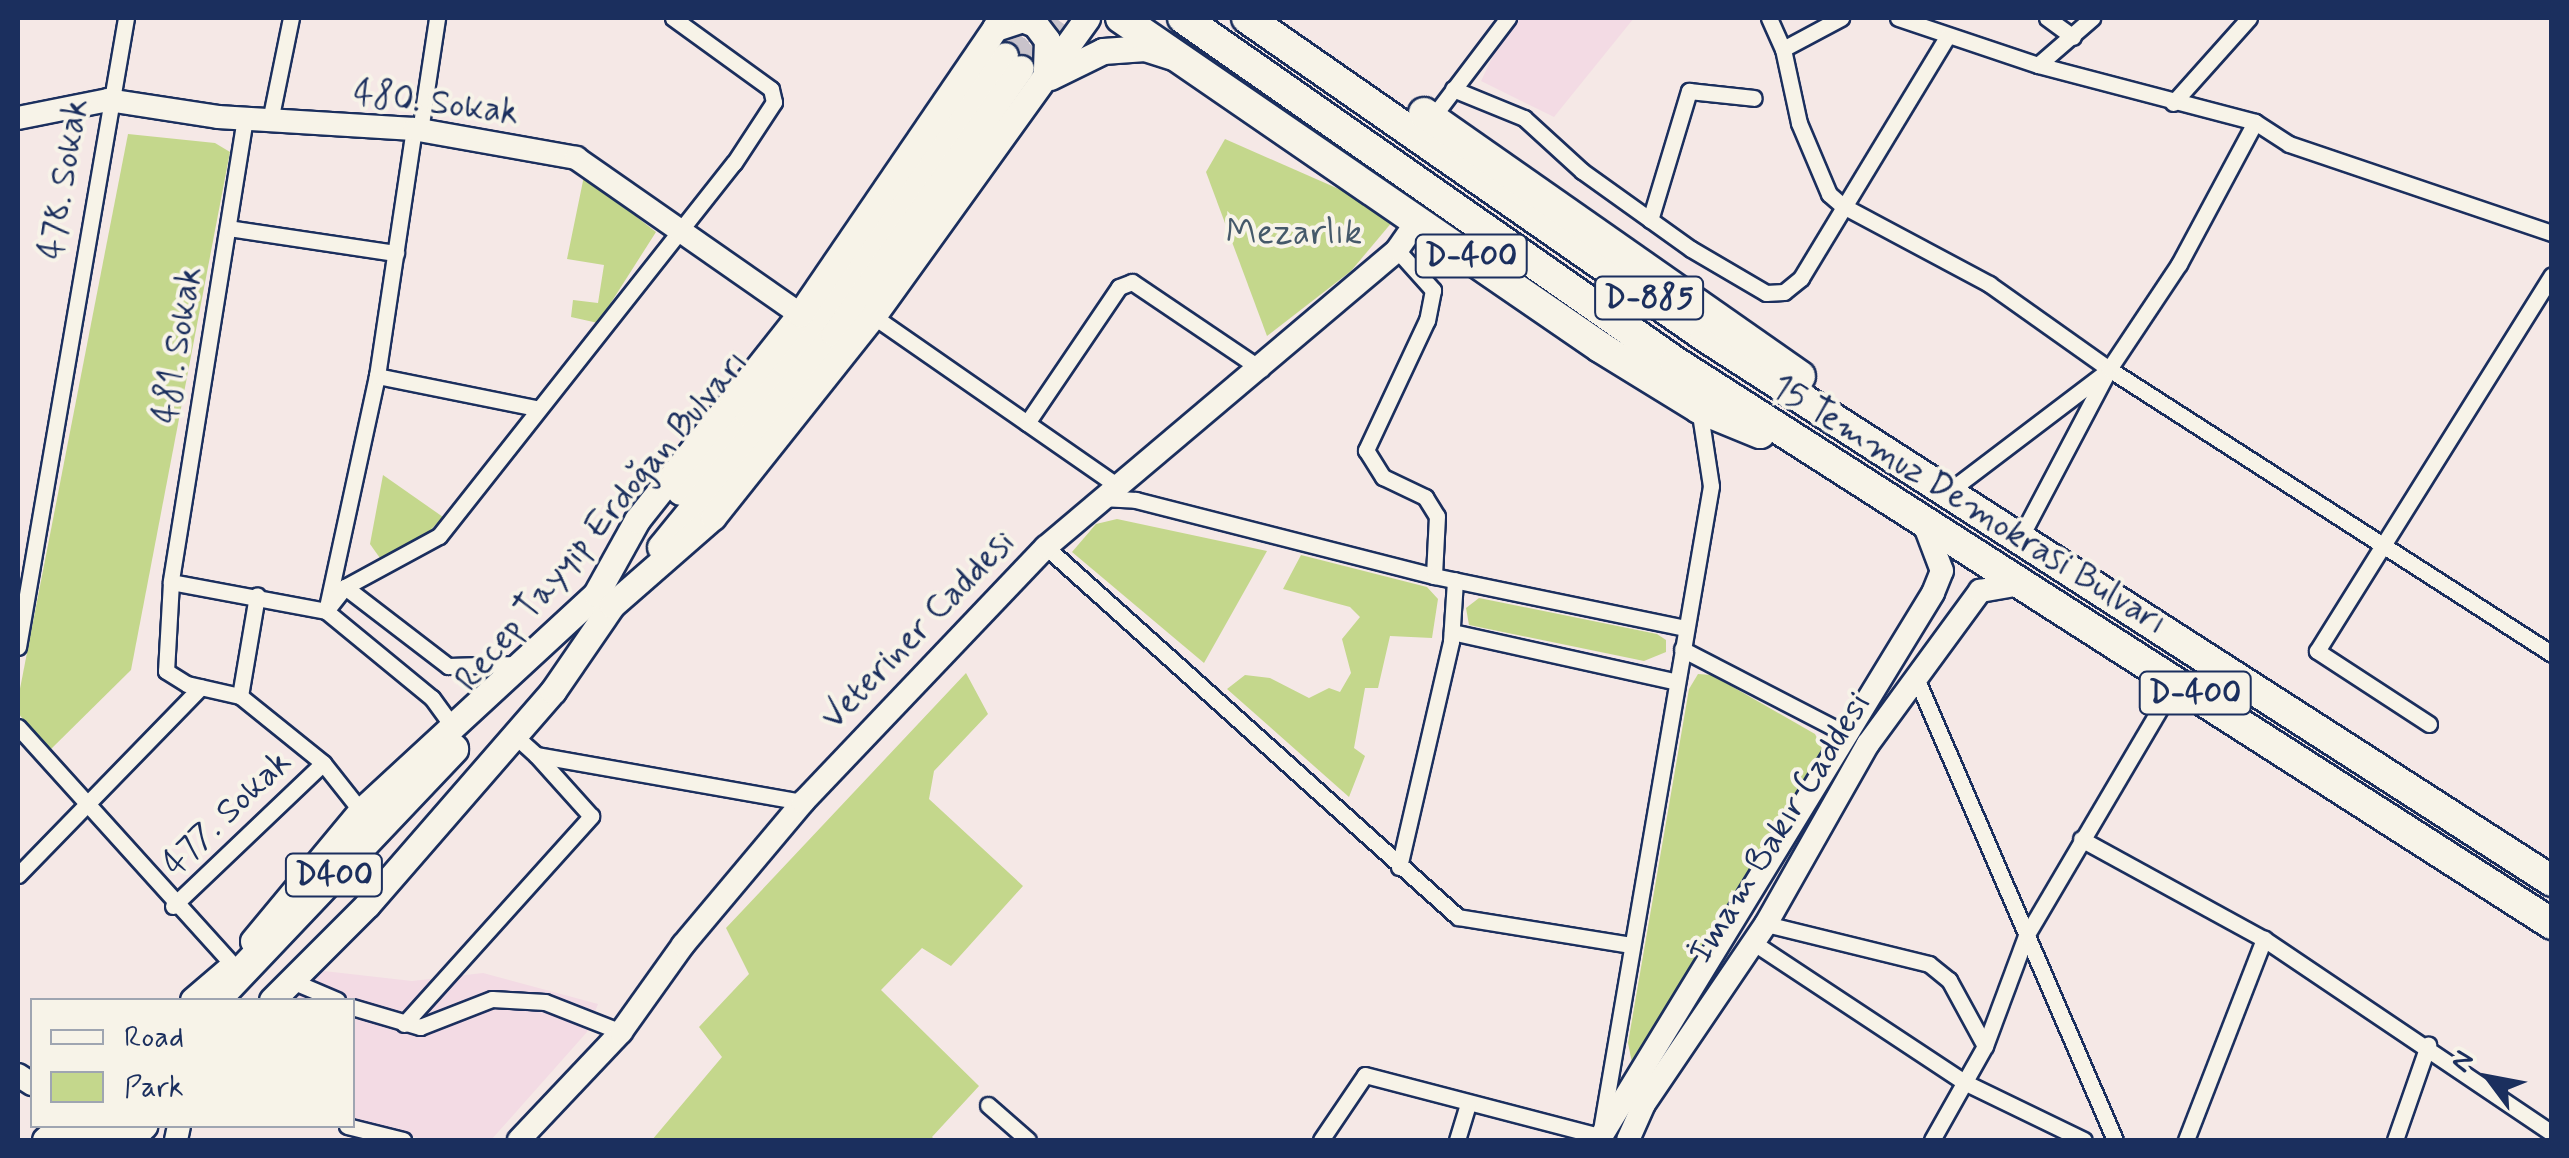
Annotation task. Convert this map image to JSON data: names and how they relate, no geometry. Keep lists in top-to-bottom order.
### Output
{
  "streets": {
    "highway": [
      "D-400",
      "D-885",
      "15 Temmuz Demokrasi Bulvarı",
      "Recep Tayyip Erdoğan Bulvarı",
      "D400"
    ],
    "main road": ["480. Sokak", "Veteriner Caddesi", "İmam Bakır Caddesi"],
    "street": ["478. Sokak", "481. Sokak", "477. Sokak"]
  },
  "crossings": [
    ["480. Sokak", "478. Sokak"],
    ["480. Sokak", "481. Sokak"],
    ["D-400", "15 Temmuz Demokrasi Bulvarı"],
    ["D-400", "Veteriner Caddesi"],
    ["15 Temmuz Demokrasi Bulvarı", "İmam Bakır Caddesi"]
  ],
  "parks": ["Mezarlık"],
  "legend": ["Road", "Park"],
  "north": "top left"
}
